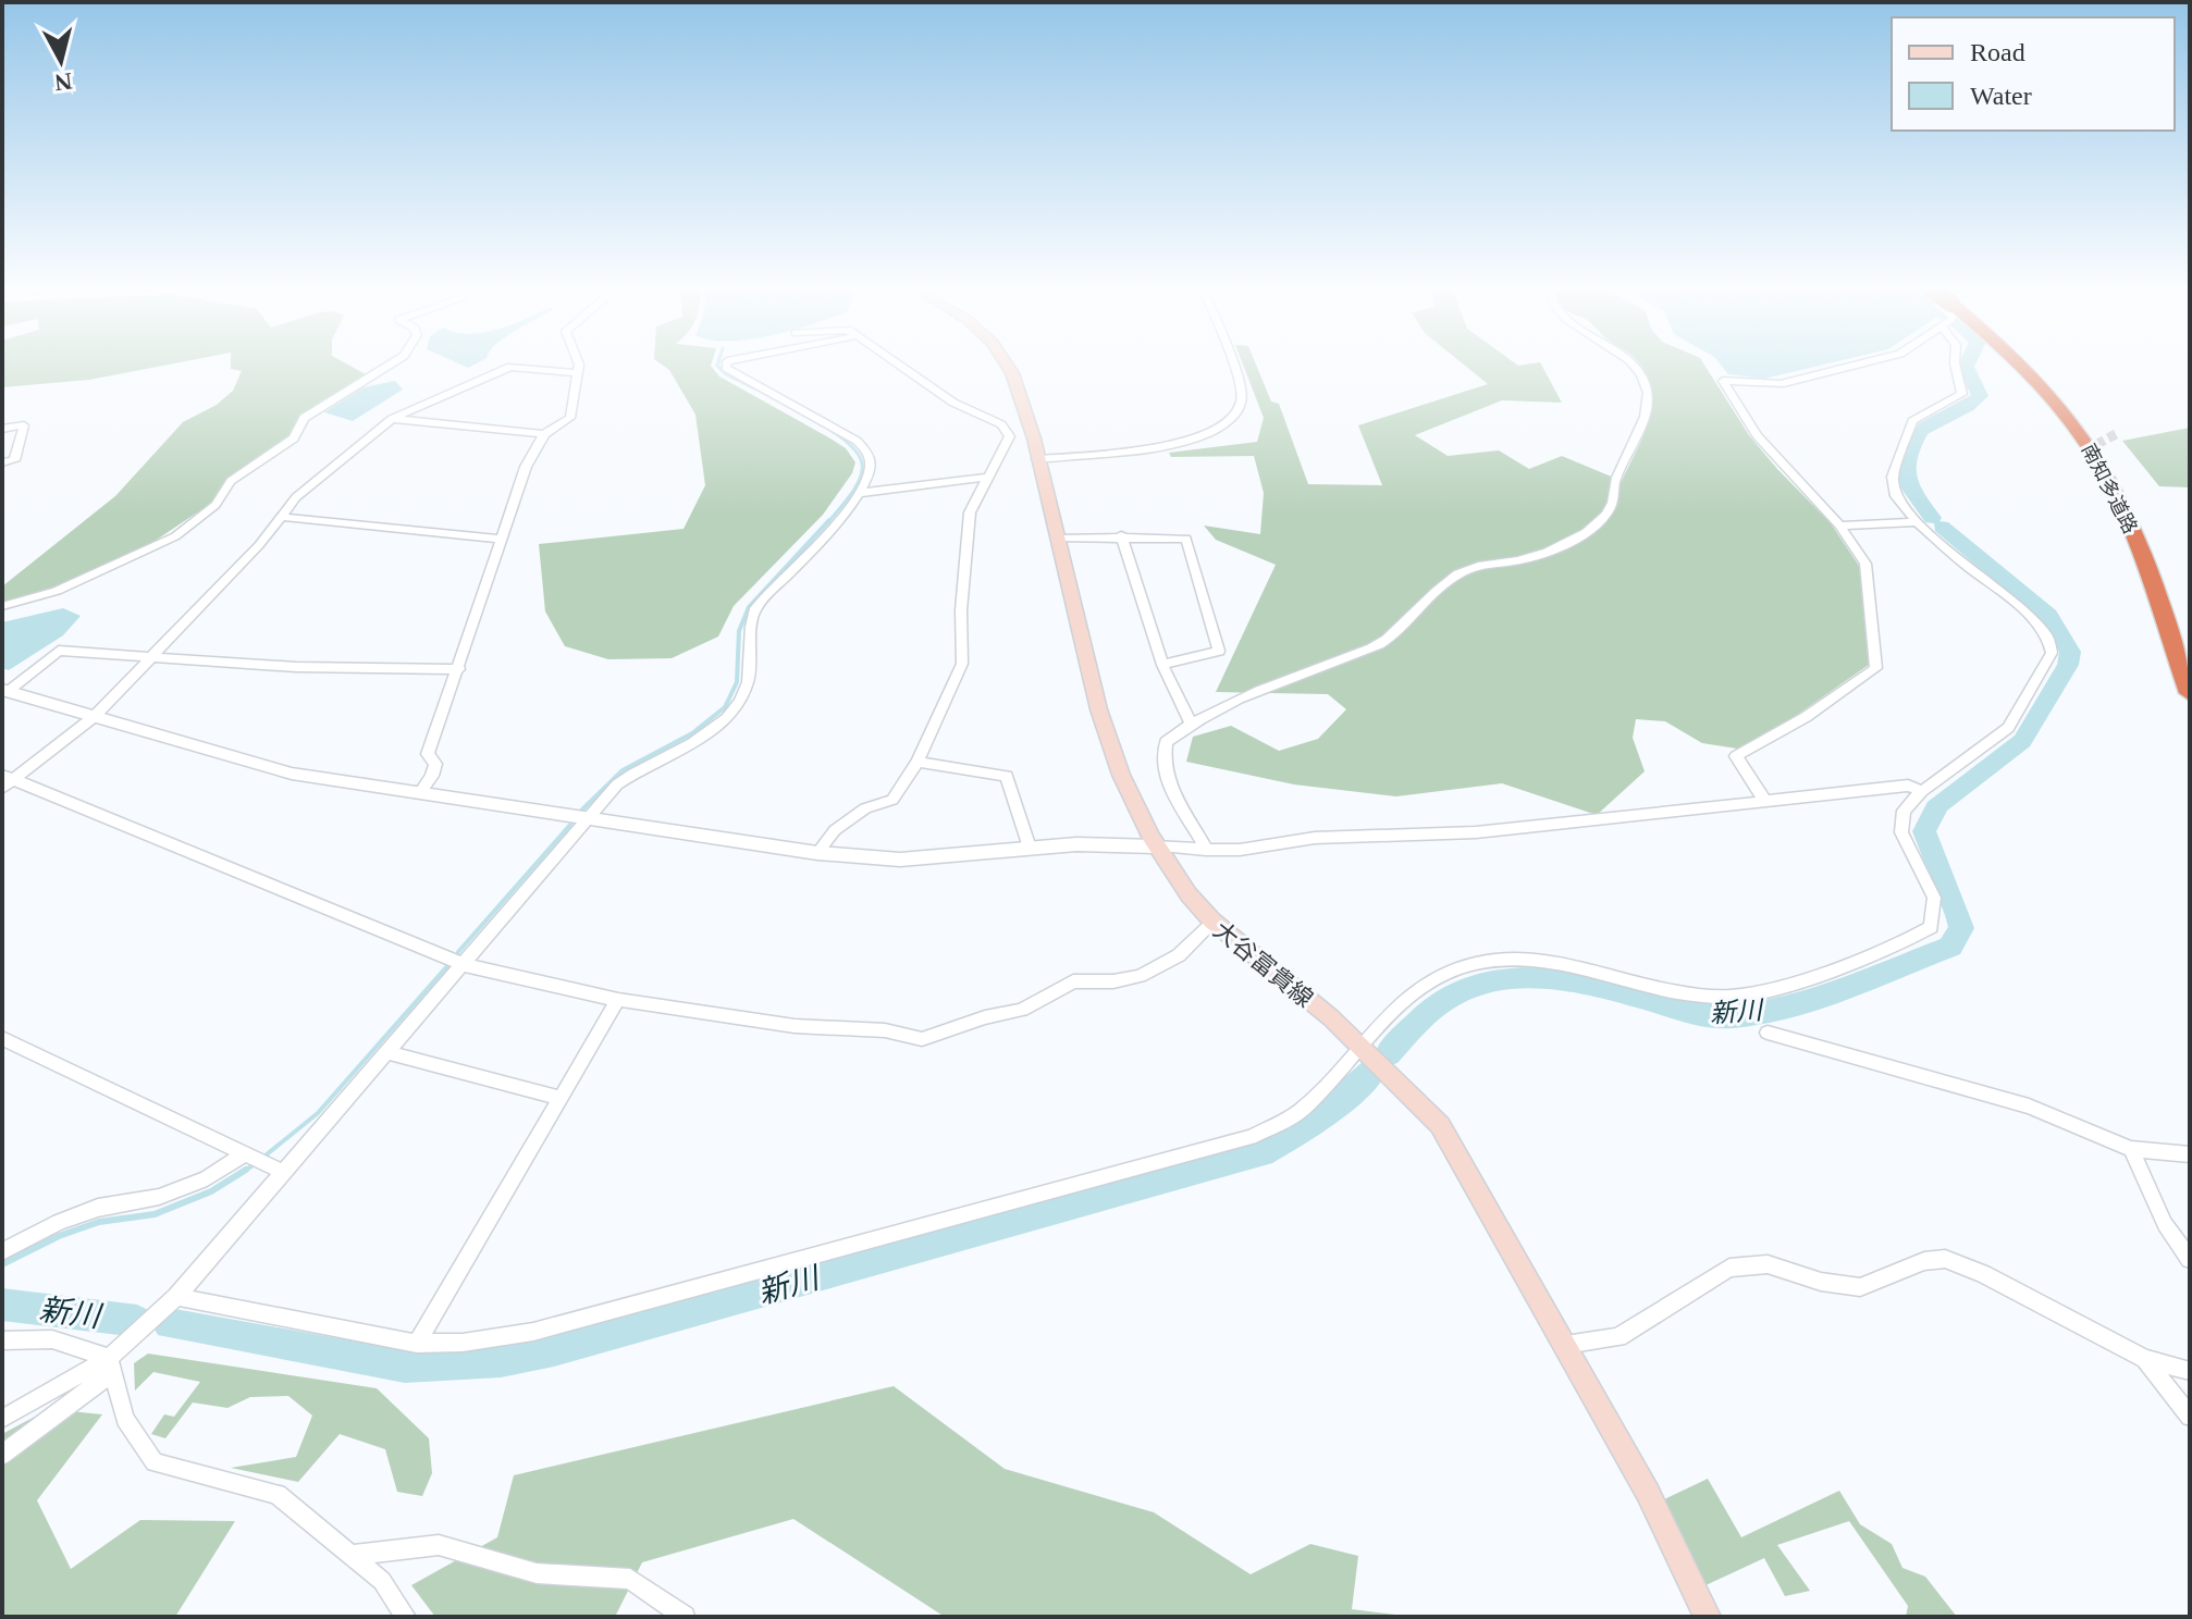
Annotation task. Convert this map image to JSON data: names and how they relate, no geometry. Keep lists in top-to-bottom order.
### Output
{
  "streets": {
    "highway": ["南知多道路"],
    "main road": ["大谷富貴線"]
  },
  "water": ["新川"],
  "legend": ["Road", "Water"],
  "north": "bottom"
}
